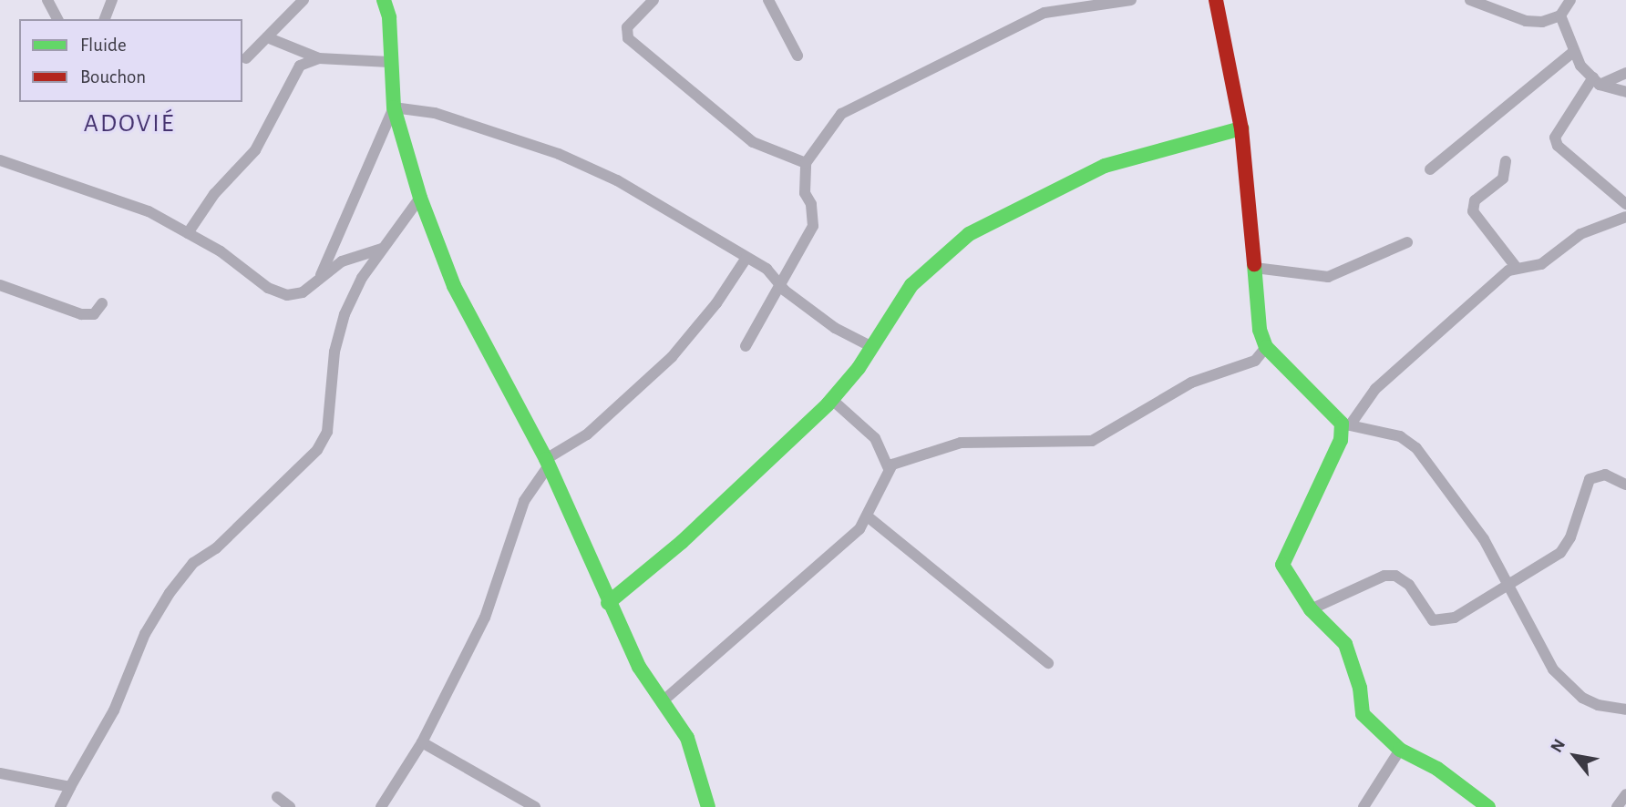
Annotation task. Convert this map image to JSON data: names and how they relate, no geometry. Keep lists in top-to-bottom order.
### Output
{
  "districts": ["ADOVIÉ"],
  "legend": ["Fluide", "Bouchon"],
  "north": "top left"
}
